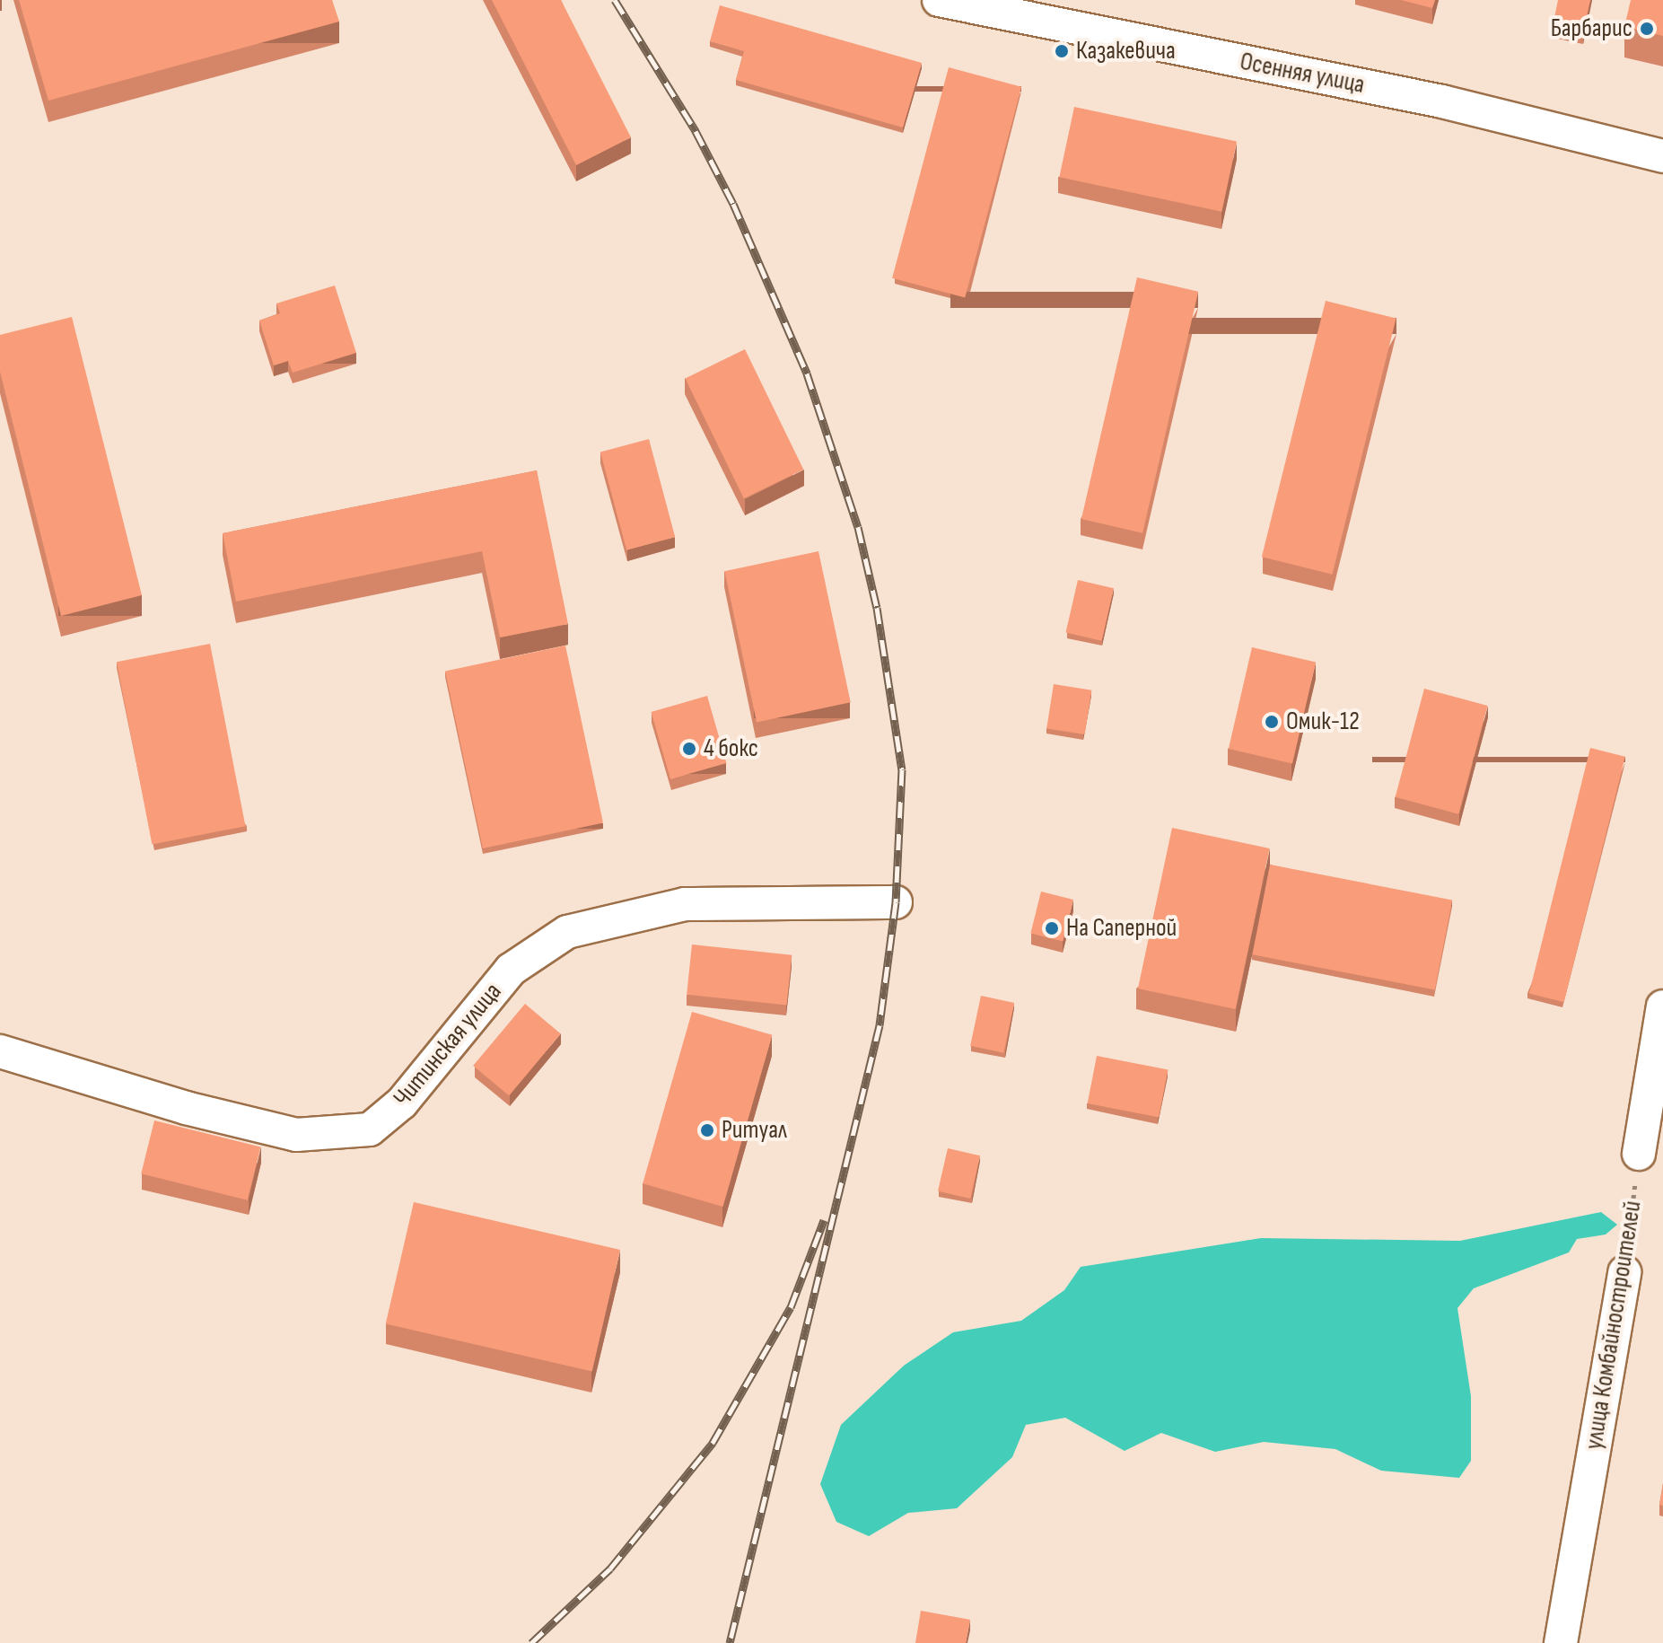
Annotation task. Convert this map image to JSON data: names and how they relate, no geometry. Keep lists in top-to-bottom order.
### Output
{
  "streets": {
    "street": ["Осенняя улица", "Читинская улица", "улица Комбайностроителей"]
  },
  "places": [
    "Барбарис",
    "Казакевича",
    "Омик-12",
    "4 бокс",
    "На Саперной",
    "Ритуал"
  ]
}
